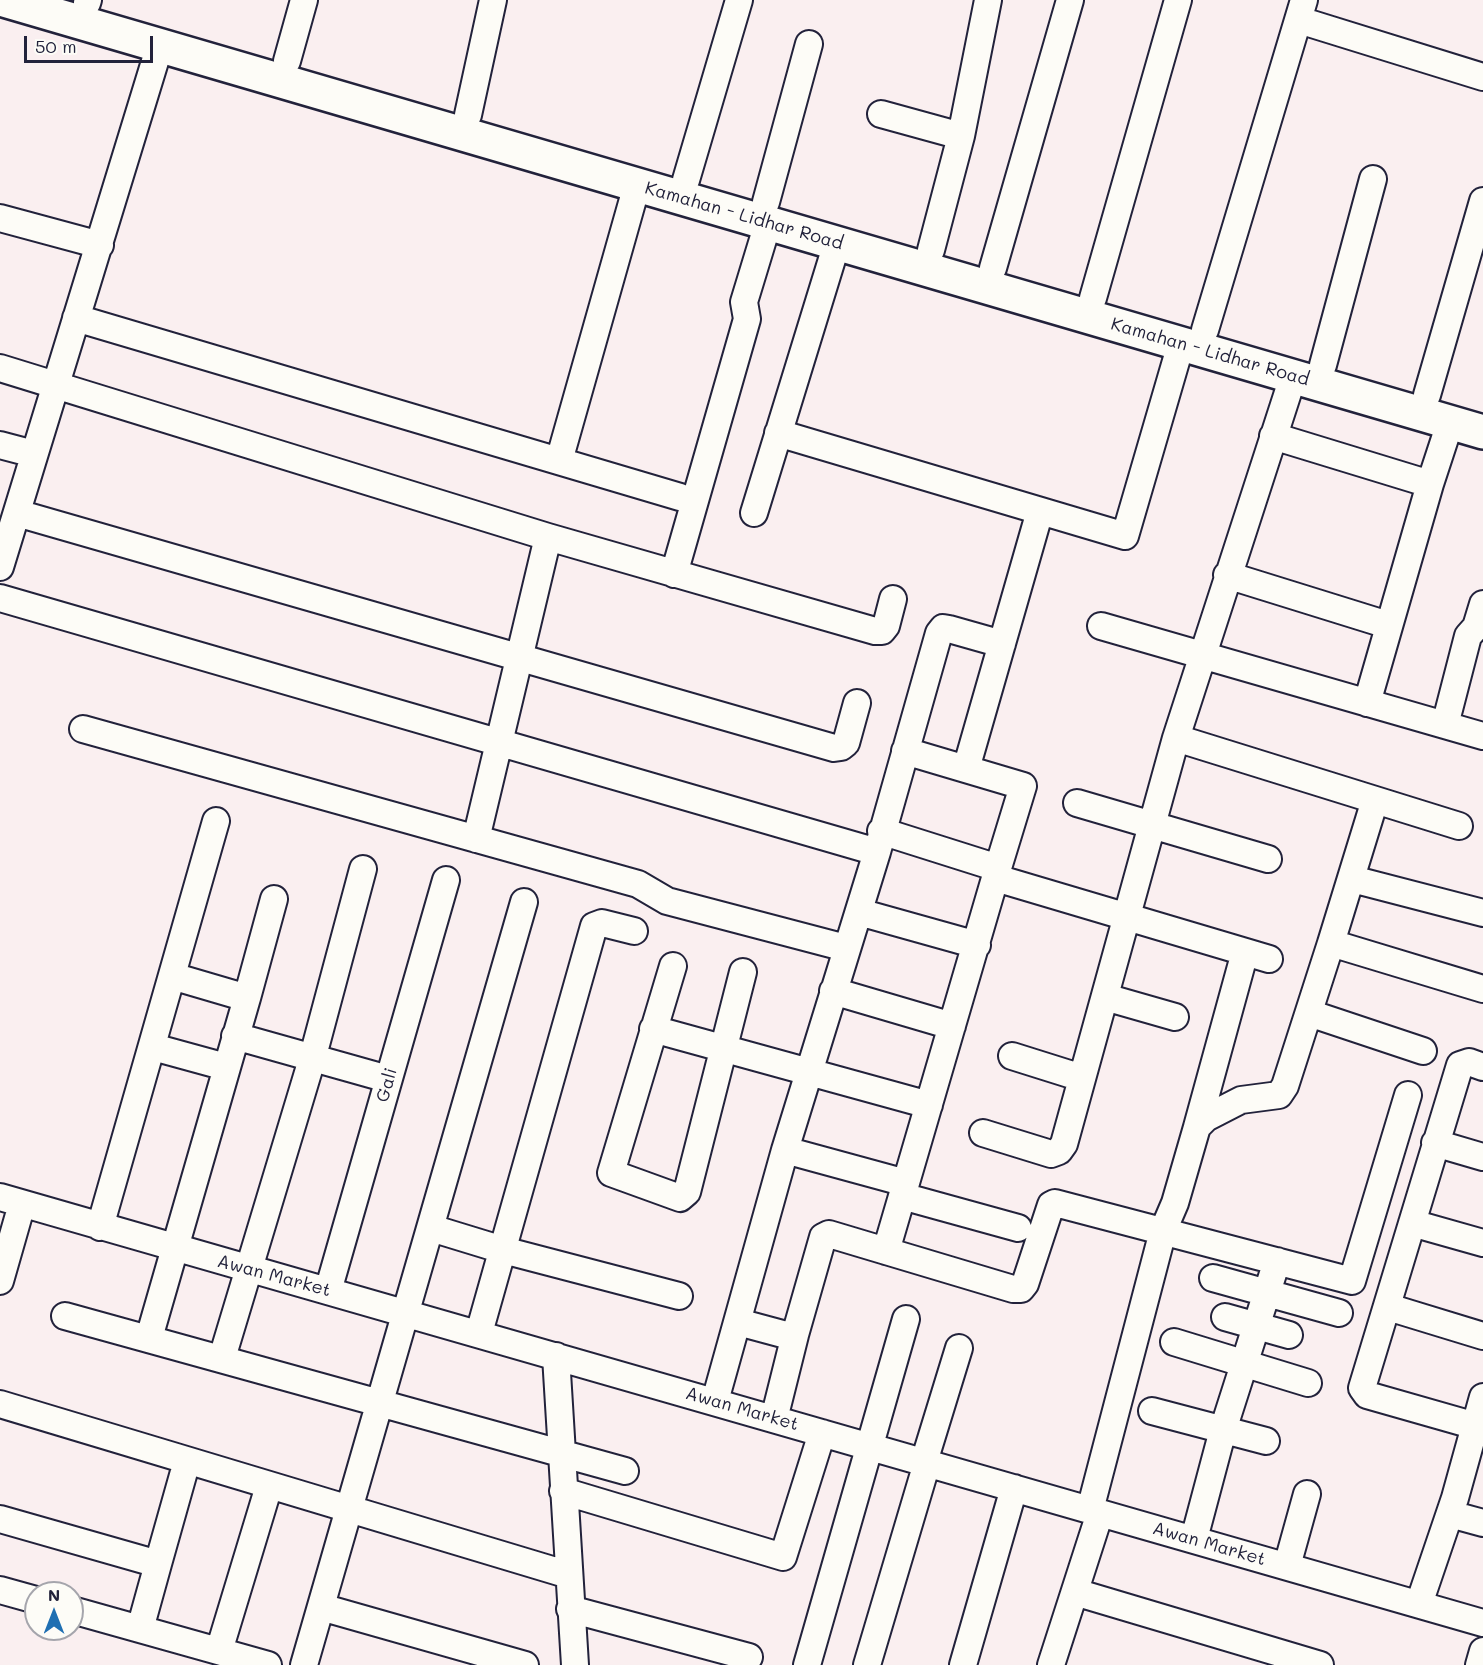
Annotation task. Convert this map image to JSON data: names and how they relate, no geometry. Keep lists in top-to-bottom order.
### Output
{
  "streets": {
    "main road": ["Kamahan - Lidhar Road"],
    "street": ["Gali", "Awan Market"]
  },
  "crossings": [
    ["Gali", "Awan Market"]
  ],
  "scale_bar": "50 m",
  "north": "top"
}
